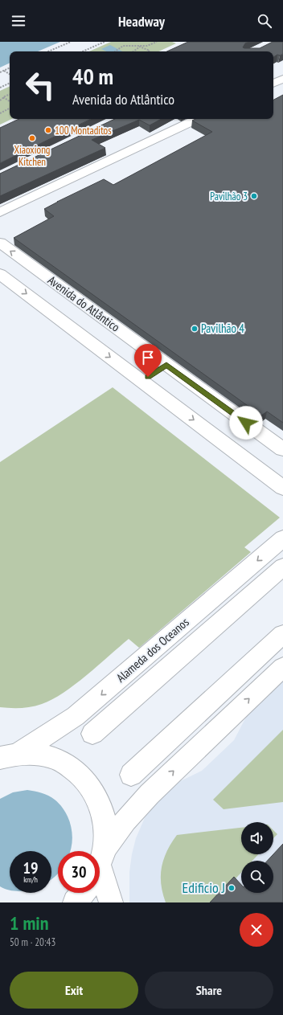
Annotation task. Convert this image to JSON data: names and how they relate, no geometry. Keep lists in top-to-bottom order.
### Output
{
  "streets": {
    "street": ["Avenida do Atlântico", "Alameda dos Oceanos"]
  },
  "places": [
    "100 Montaditos",
    "Xiaoxiong Kitchen",
    "Pavilhão 3",
    "Pavilhão 4",
    "Edificio J"
  ],
  "page": {
    "header": "Headway",
    "turn": ["40 m", "Avenida do Atlântico"],
    "speed": "19 km/h",
    "limit": "30",
    "heading": ["1 min", "50 m · 20:43"],
    "buttons": ["Exit", "Share"]
  }
}
